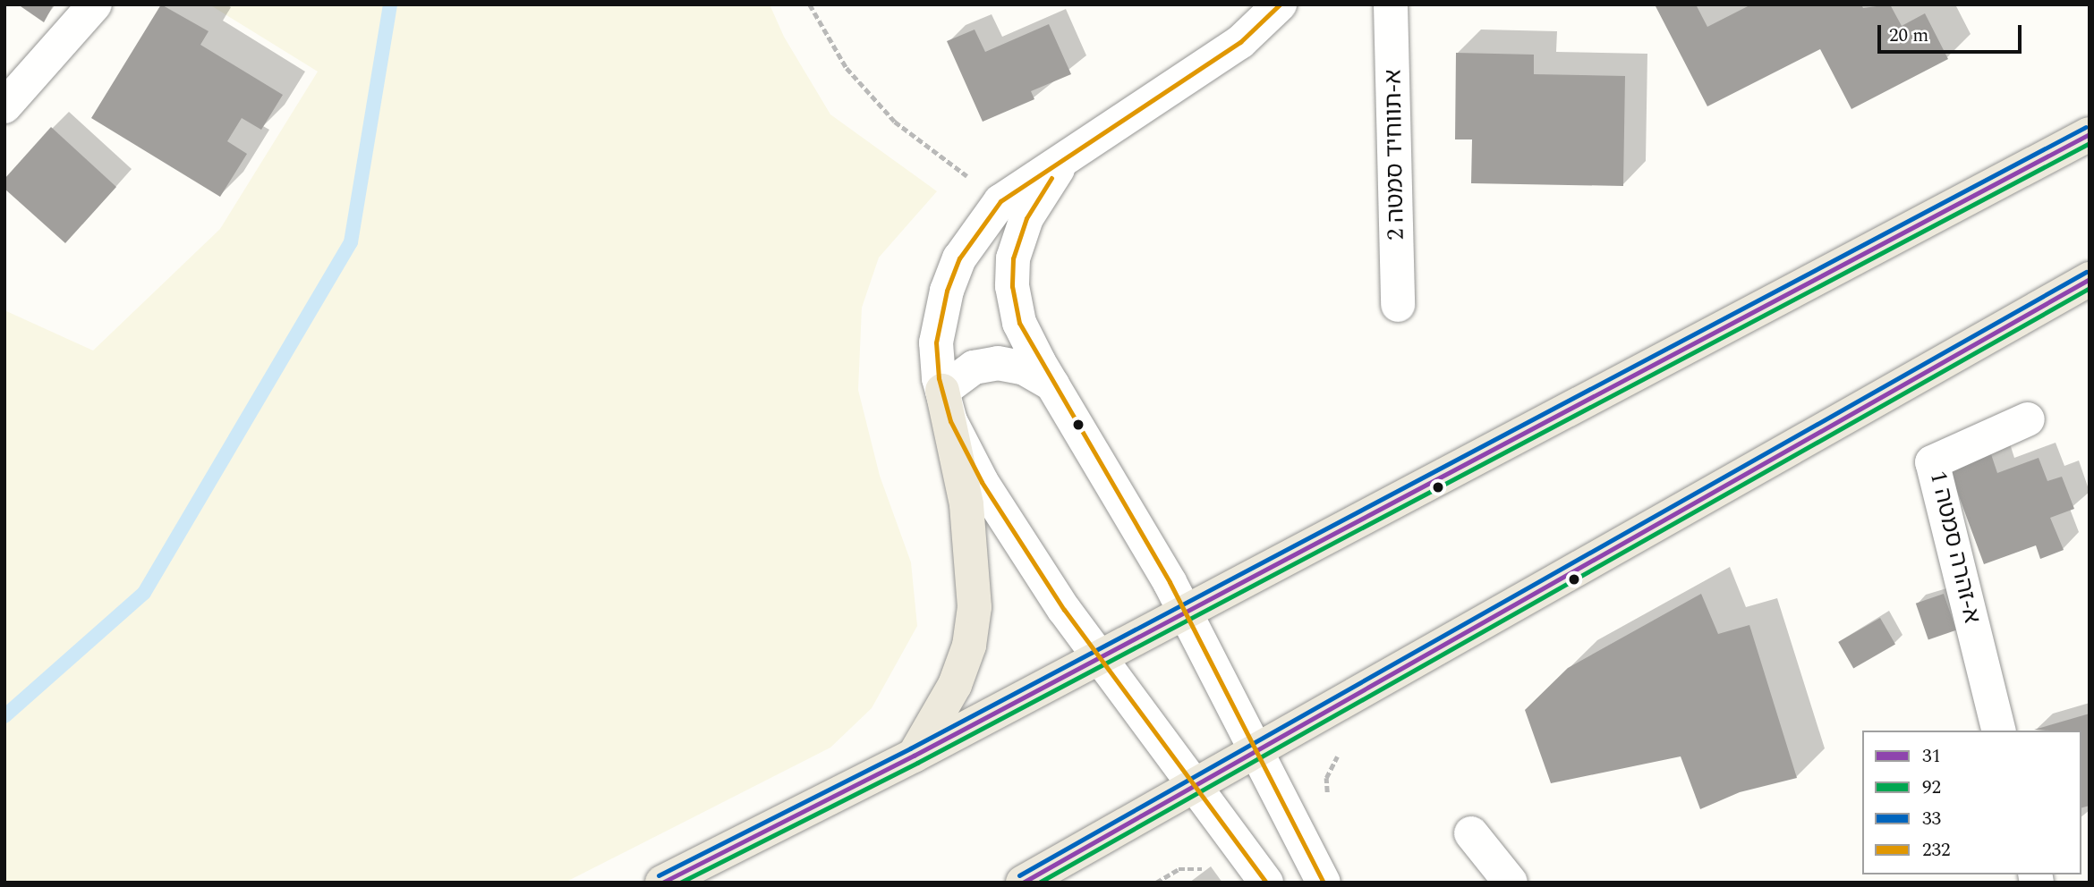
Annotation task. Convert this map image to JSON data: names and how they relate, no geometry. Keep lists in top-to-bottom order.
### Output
{
  "streets": {
    "street": ["א-תווחיד סמטה 2", "א-זהרה סמטה 1"]
  },
  "lines": [
    "transit line 232",
    "transit line 33",
    "transit line 31",
    "transit line 92"
  ],
  "legend": [
    "31",
    "92",
    "33",
    "232"
  ],
  "scale_bar": "20 m"
}
